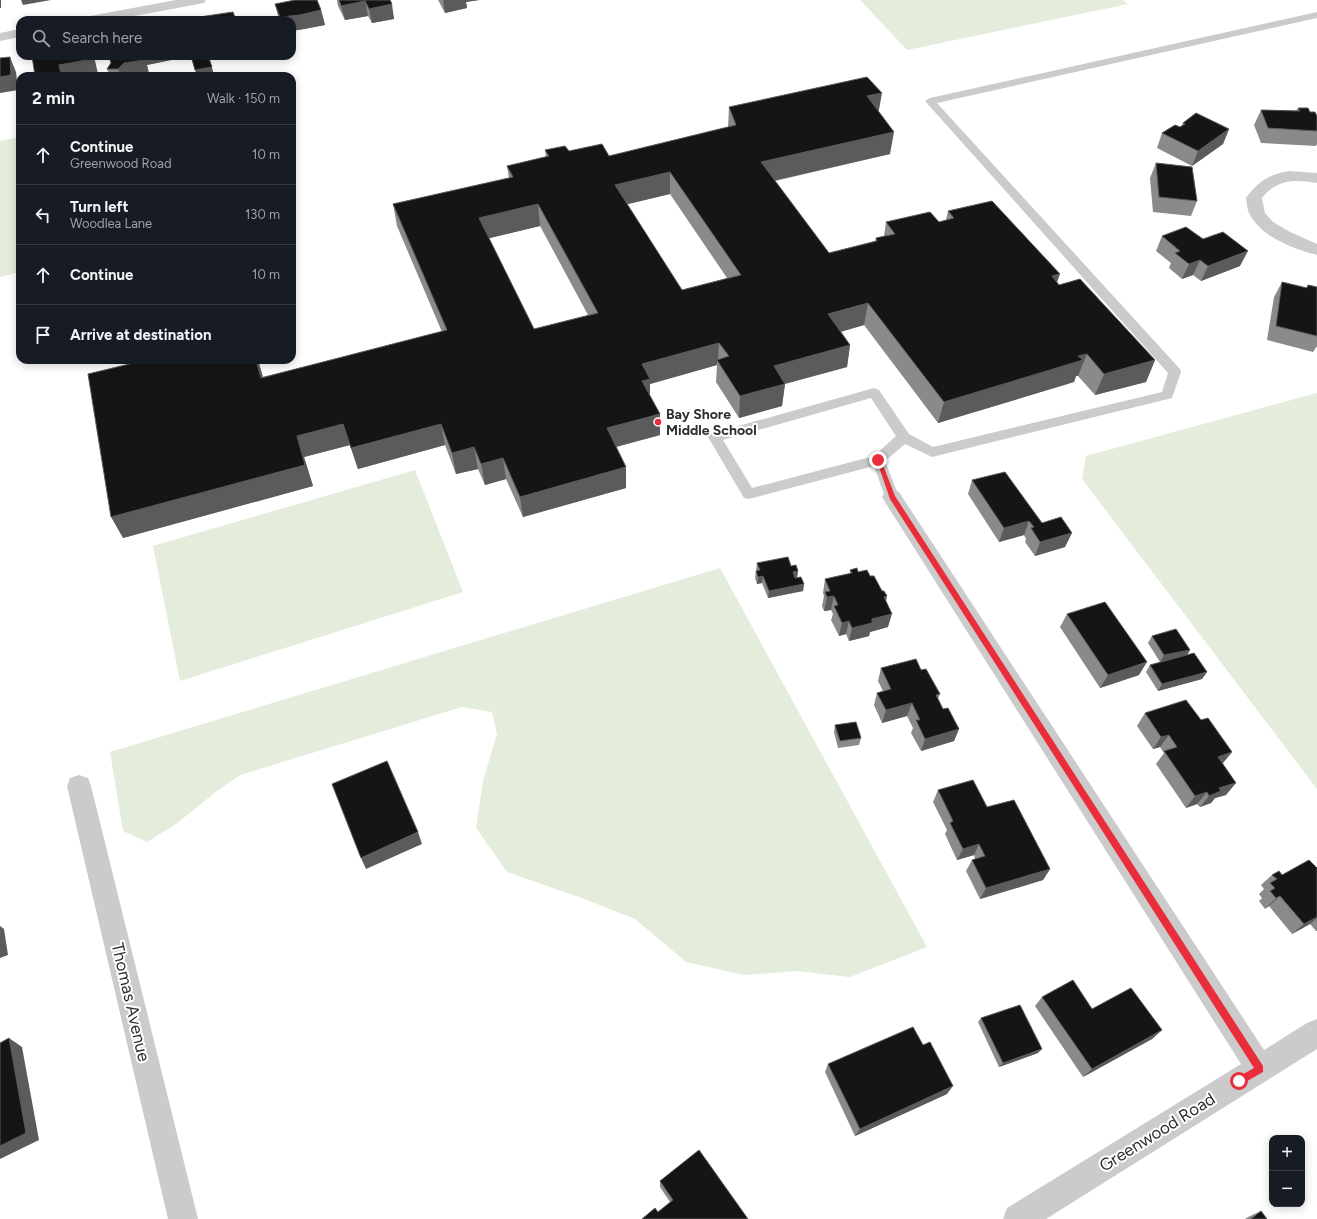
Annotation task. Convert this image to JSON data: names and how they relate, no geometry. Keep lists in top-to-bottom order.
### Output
{
  "streets": {
    "street": ["Thomas Avenue", "Greenwood Road"]
  },
  "places": ["Bay Shore Middle School"],
  "page": {
    "search": "Search here",
    "heading": ["2 min", "Walk · 150 m"],
    "list": [
      ["Continue", "Greenwood Road", "10 m"],
      ["Turn left", "Woodlea Lane", "130 m"],
      ["Continue", "10 m"],
      "Arrive at destination"
    ],
    "map_buttons": ["+", "−"]
  }
}
